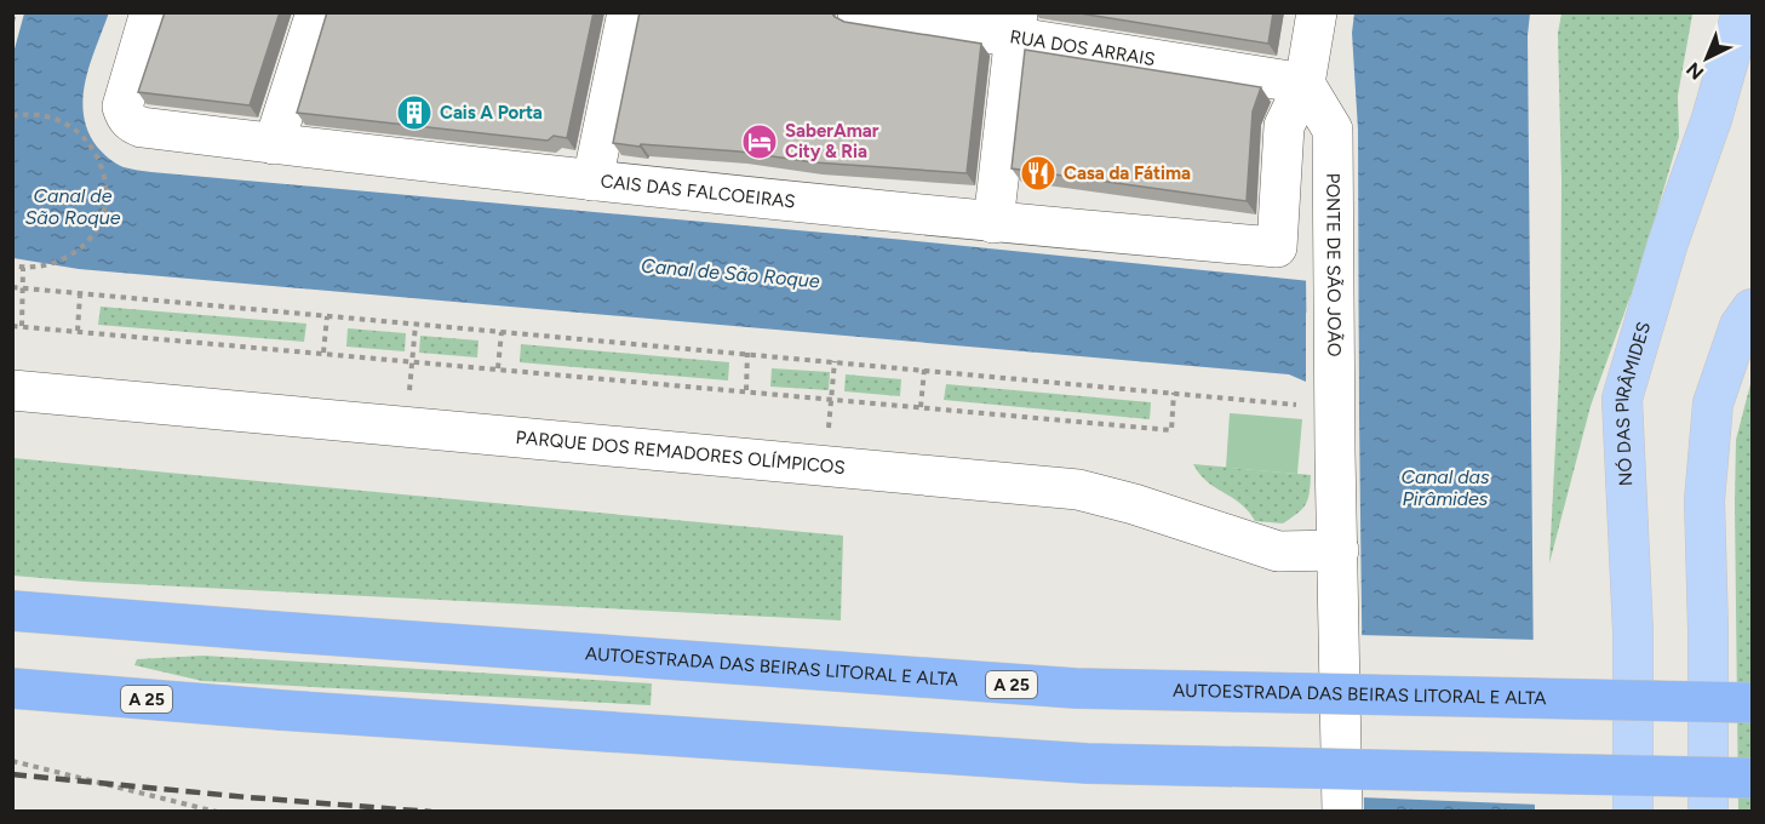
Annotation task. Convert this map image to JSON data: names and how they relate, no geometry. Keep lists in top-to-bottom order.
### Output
{
  "streets": {
    "highway": ["AUTOESTRADA DAS BEIRAS LITORAL E ALTA", "A 25"],
    "main road": ["NÓ DAS PIRÂMIDES"],
    "street": [
      "RUA DOS ARRAIS",
      "CAIS DAS FALCOEIRAS",
      "PONTE DE SÃO JOÃO",
      "PARQUE DOS REMADORES OLÍMPICOS"
    ]
  },
  "crossings": [
    ["RUA DOS ARRAIS", "CAIS DAS FALCOEIRAS"],
    ["RUA DOS ARRAIS", "PONTE DE SÃO JOÃO"],
    ["CAIS DAS FALCOEIRAS", "PONTE DE SÃO JOÃO"],
    ["PONTE DE SÃO JOÃO", "PARQUE DOS REMADORES OLÍMPICOS"]
  ],
  "water": ["Canal de São Roque", "Canal das Pirâmides"],
  "places": {
    "building": ["Cais A Porta"],
    "hotel": ["SaberAmar City & Ria"],
    "restaurant": ["Casa da Fátima"]
  },
  "north": "bottom left"
}
